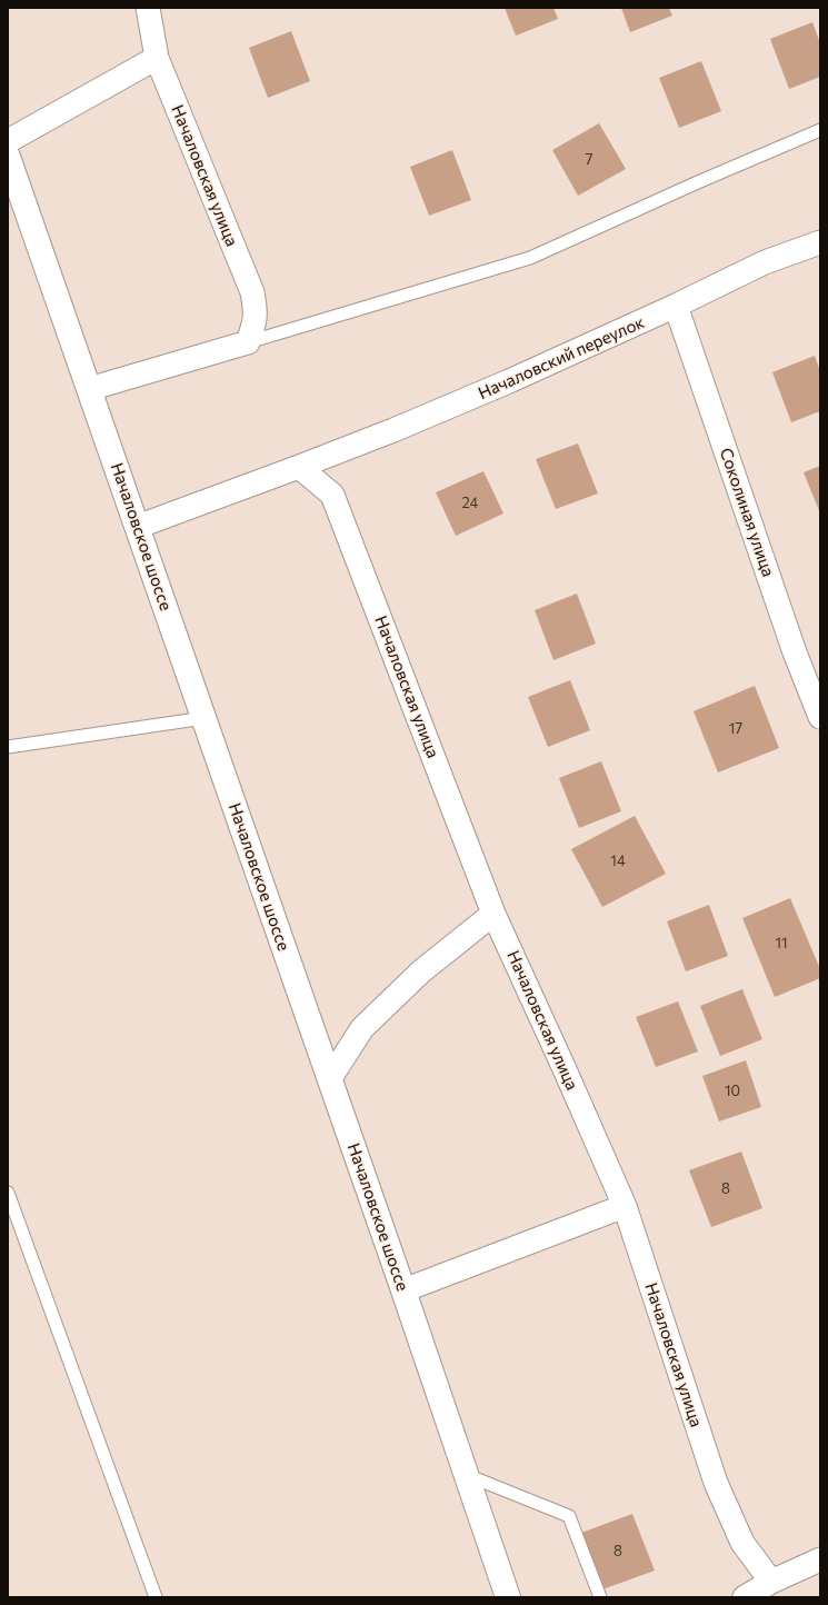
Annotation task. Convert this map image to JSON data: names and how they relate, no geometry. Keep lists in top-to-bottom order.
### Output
{
  "streets": {
    "main road": ["Началовское шоссе"],
    "street": ["Началовская улица", "Началовский переулок", "Соколиная улица"]
  },
  "crossings": [
    ["Началовская улица", "Началовский переулок"],
    ["Началовский переулок", "Соколиная улица"],
    ["Началовский переулок", "Началовское шоссе"]
  ],
  "house_numbers": [
    "7",
    "24",
    "17",
    "14",
    "11",
    "10",
    "8",
    "8"
  ]
}
